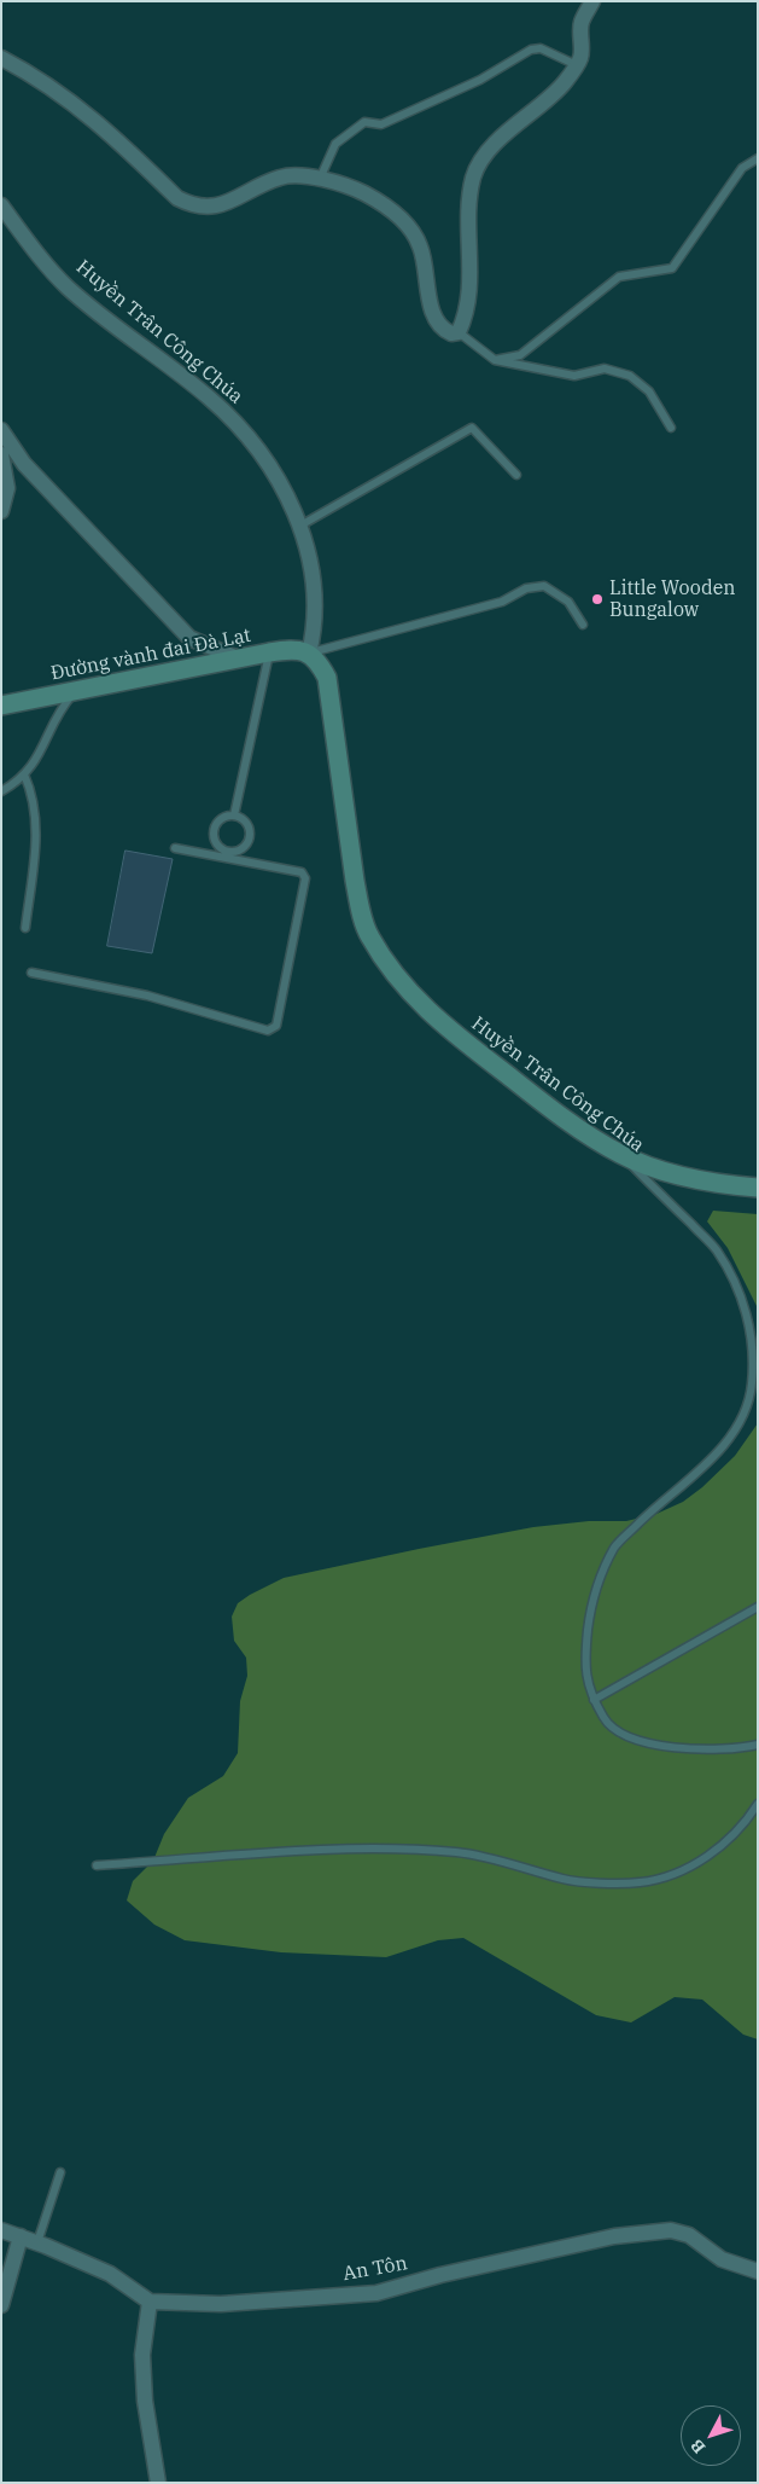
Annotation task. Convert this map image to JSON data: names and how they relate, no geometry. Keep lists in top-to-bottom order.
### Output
{
  "streets": {
    "main road": ["Huyền Trân Công Chúa", "Đường vành đai Đà Lạt"],
    "street": ["An Tôn"]
  },
  "crossings": [
    ["Huyền Trân Công Chúa", "Đường vành đai Đà Lạt"]
  ],
  "places": ["Little Wooden Bungalow"],
  "north": "bottom left"
}
